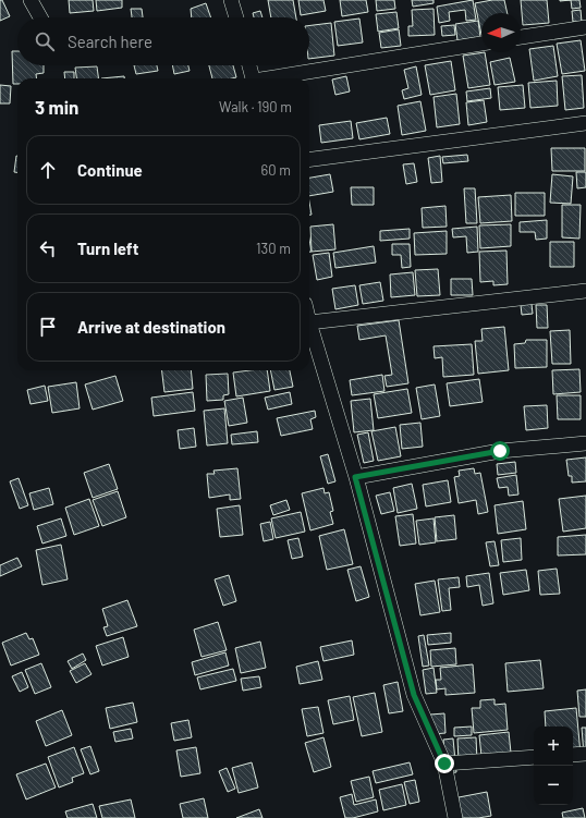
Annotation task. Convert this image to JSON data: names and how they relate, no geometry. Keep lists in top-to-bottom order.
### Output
{
  "north": "left",
  "page": {
    "search": "Search here",
    "heading": ["3 min", "Walk · 190 m"],
    "list": [
      ["Continue", "60 m"],
      ["Turn left", "130 m"],
      "Arrive at destination"
    ],
    "map_buttons": ["+", "−"]
  }
}
